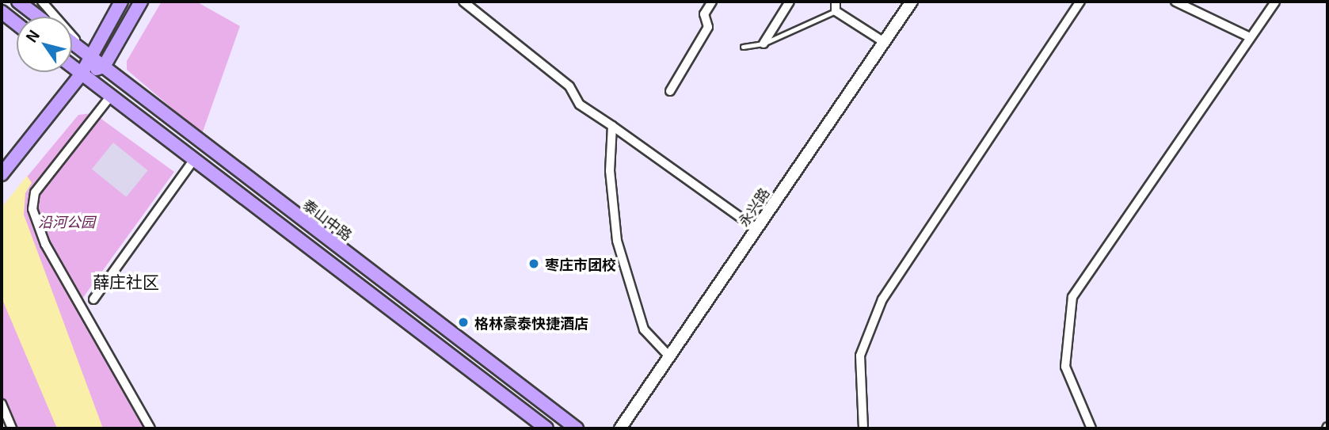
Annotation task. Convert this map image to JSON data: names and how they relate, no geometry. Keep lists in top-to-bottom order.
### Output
{
  "streets": {
    "main road": ["泰山中路"],
    "street": ["永兴路"]
  },
  "districts": ["薛庄社区"],
  "parks": ["沿河公园"],
  "places": ["枣庄市团校", "格林豪泰快捷酒店"],
  "north": "top left"
}
